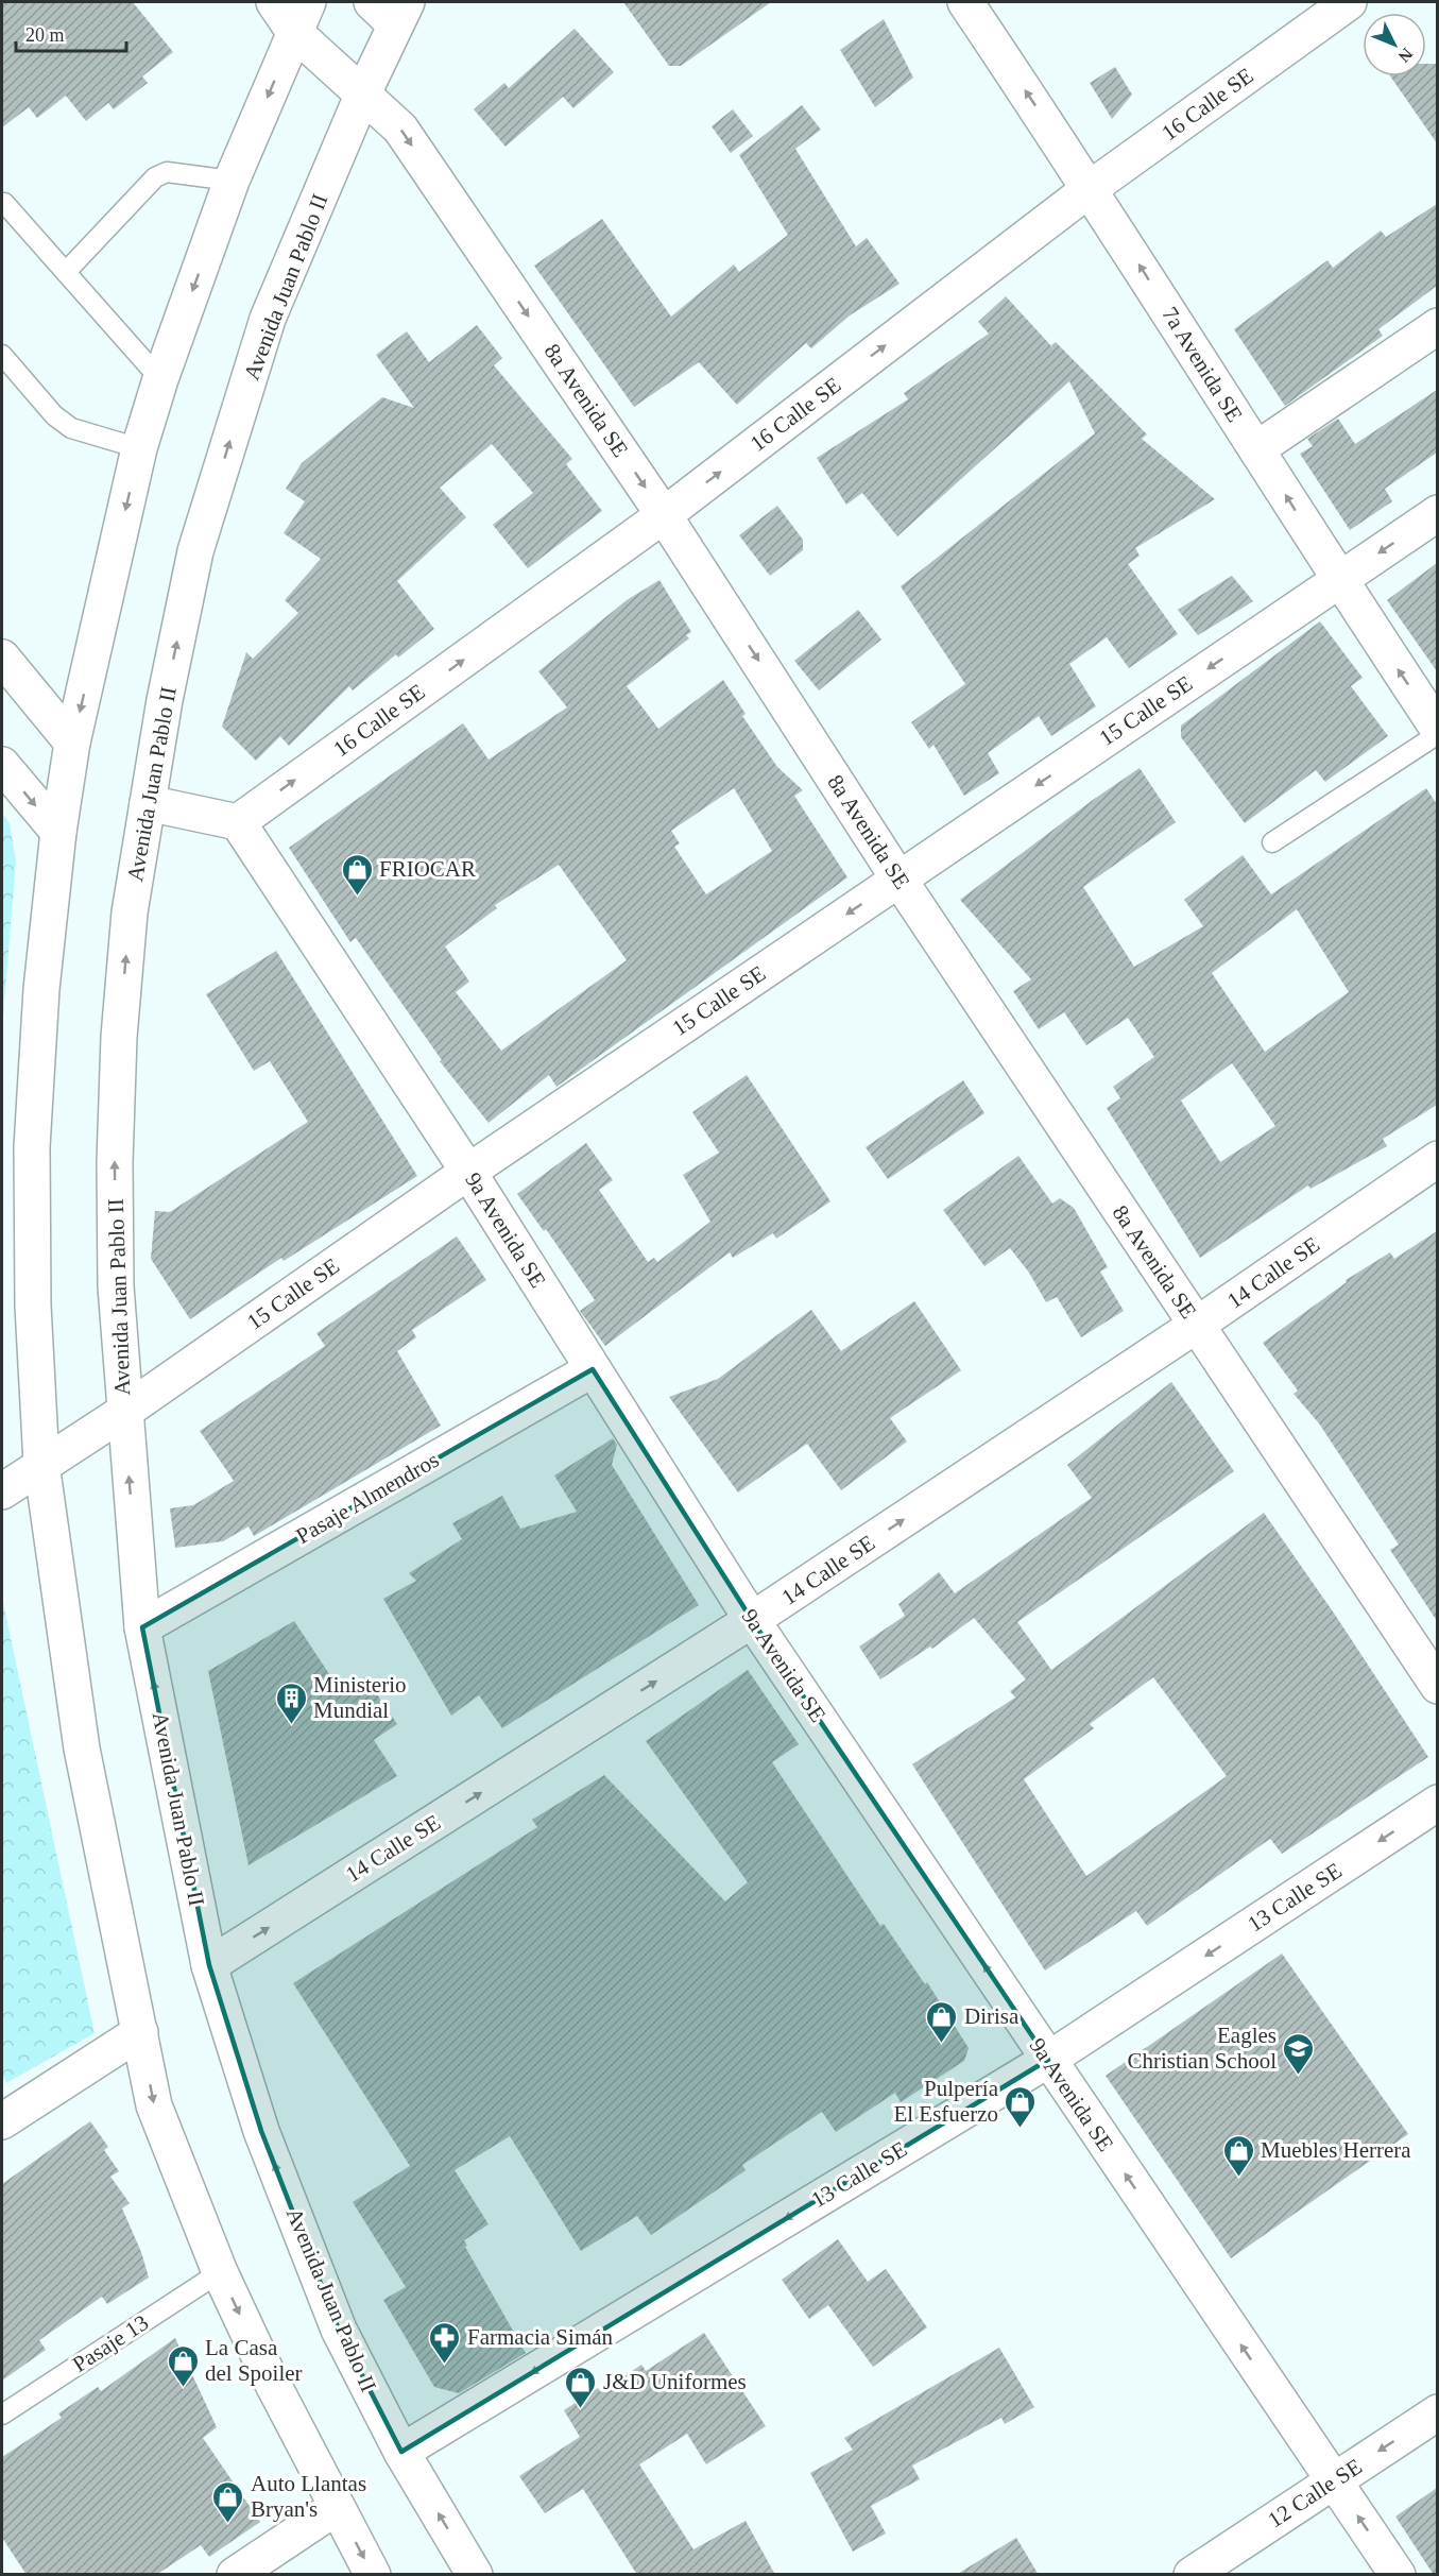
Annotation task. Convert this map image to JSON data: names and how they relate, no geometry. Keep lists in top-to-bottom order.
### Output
{
  "streets": {
    "main road": [
      "16 Calle SE",
      "Avenida Juan Pablo II",
      "7a Avenida SE",
      "8a Avenida SE",
      "15 Calle SE",
      "9a Avenida SE",
      "14 Calle SE",
      "Pasaje Almendros",
      "13 Calle SE",
      "12 Calle SE"
    ],
    "lane": ["Pasaje 13"]
  },
  "crossings": [
    ["16 Calle SE", "7a Avenida SE"],
    ["16 Calle SE", "8a Avenida SE"],
    ["16 Calle SE", "9a Avenida SE"],
    ["Avenida Juan Pablo II", "8a Avenida SE"],
    ["Avenida Juan Pablo II", "15 Calle SE"],
    ["Avenida Juan Pablo II", "14 Calle SE"],
    ["Avenida Juan Pablo II", "Pasaje Almendros"],
    ["Avenida Juan Pablo II", "13 Calle SE"],
    ["7a Avenida SE", "15 Calle SE"],
    ["8a Avenida SE", "15 Calle SE"],
    ["8a Avenida SE", "14 Calle SE"],
    ["15 Calle SE", "9a Avenida SE"],
    ["9a Avenida SE", "14 Calle SE"],
    ["9a Avenida SE", "Pasaje Almendros"],
    ["9a Avenida SE", "13 Calle SE"],
    ["9a Avenida SE", "12 Calle SE"]
  ],
  "one_way": [
    "16 Calle SE",
    "7a Avenida SE",
    "8a Avenida SE",
    "15 Calle SE",
    "9a Avenida SE",
    "14 Calle SE",
    "13 Calle SE",
    "12 Calle SE"
  ],
  "places": {
    "shop": [
      "FRIOCAR",
      "Dirisa",
      "Pulpería El Esfuerzo",
      "Muebles Herrera",
      "La Casa del Spoiler",
      "J&D Uniformes",
      "Auto Llantas Bryan's"
    ],
    "building": ["Ministerio Mundial"],
    "school or university": ["Eagles Christian School"],
    "pharmacy": ["Farmacia Simán"]
  },
  "scale_bar": "20 m",
  "north": "bottom right"
}
